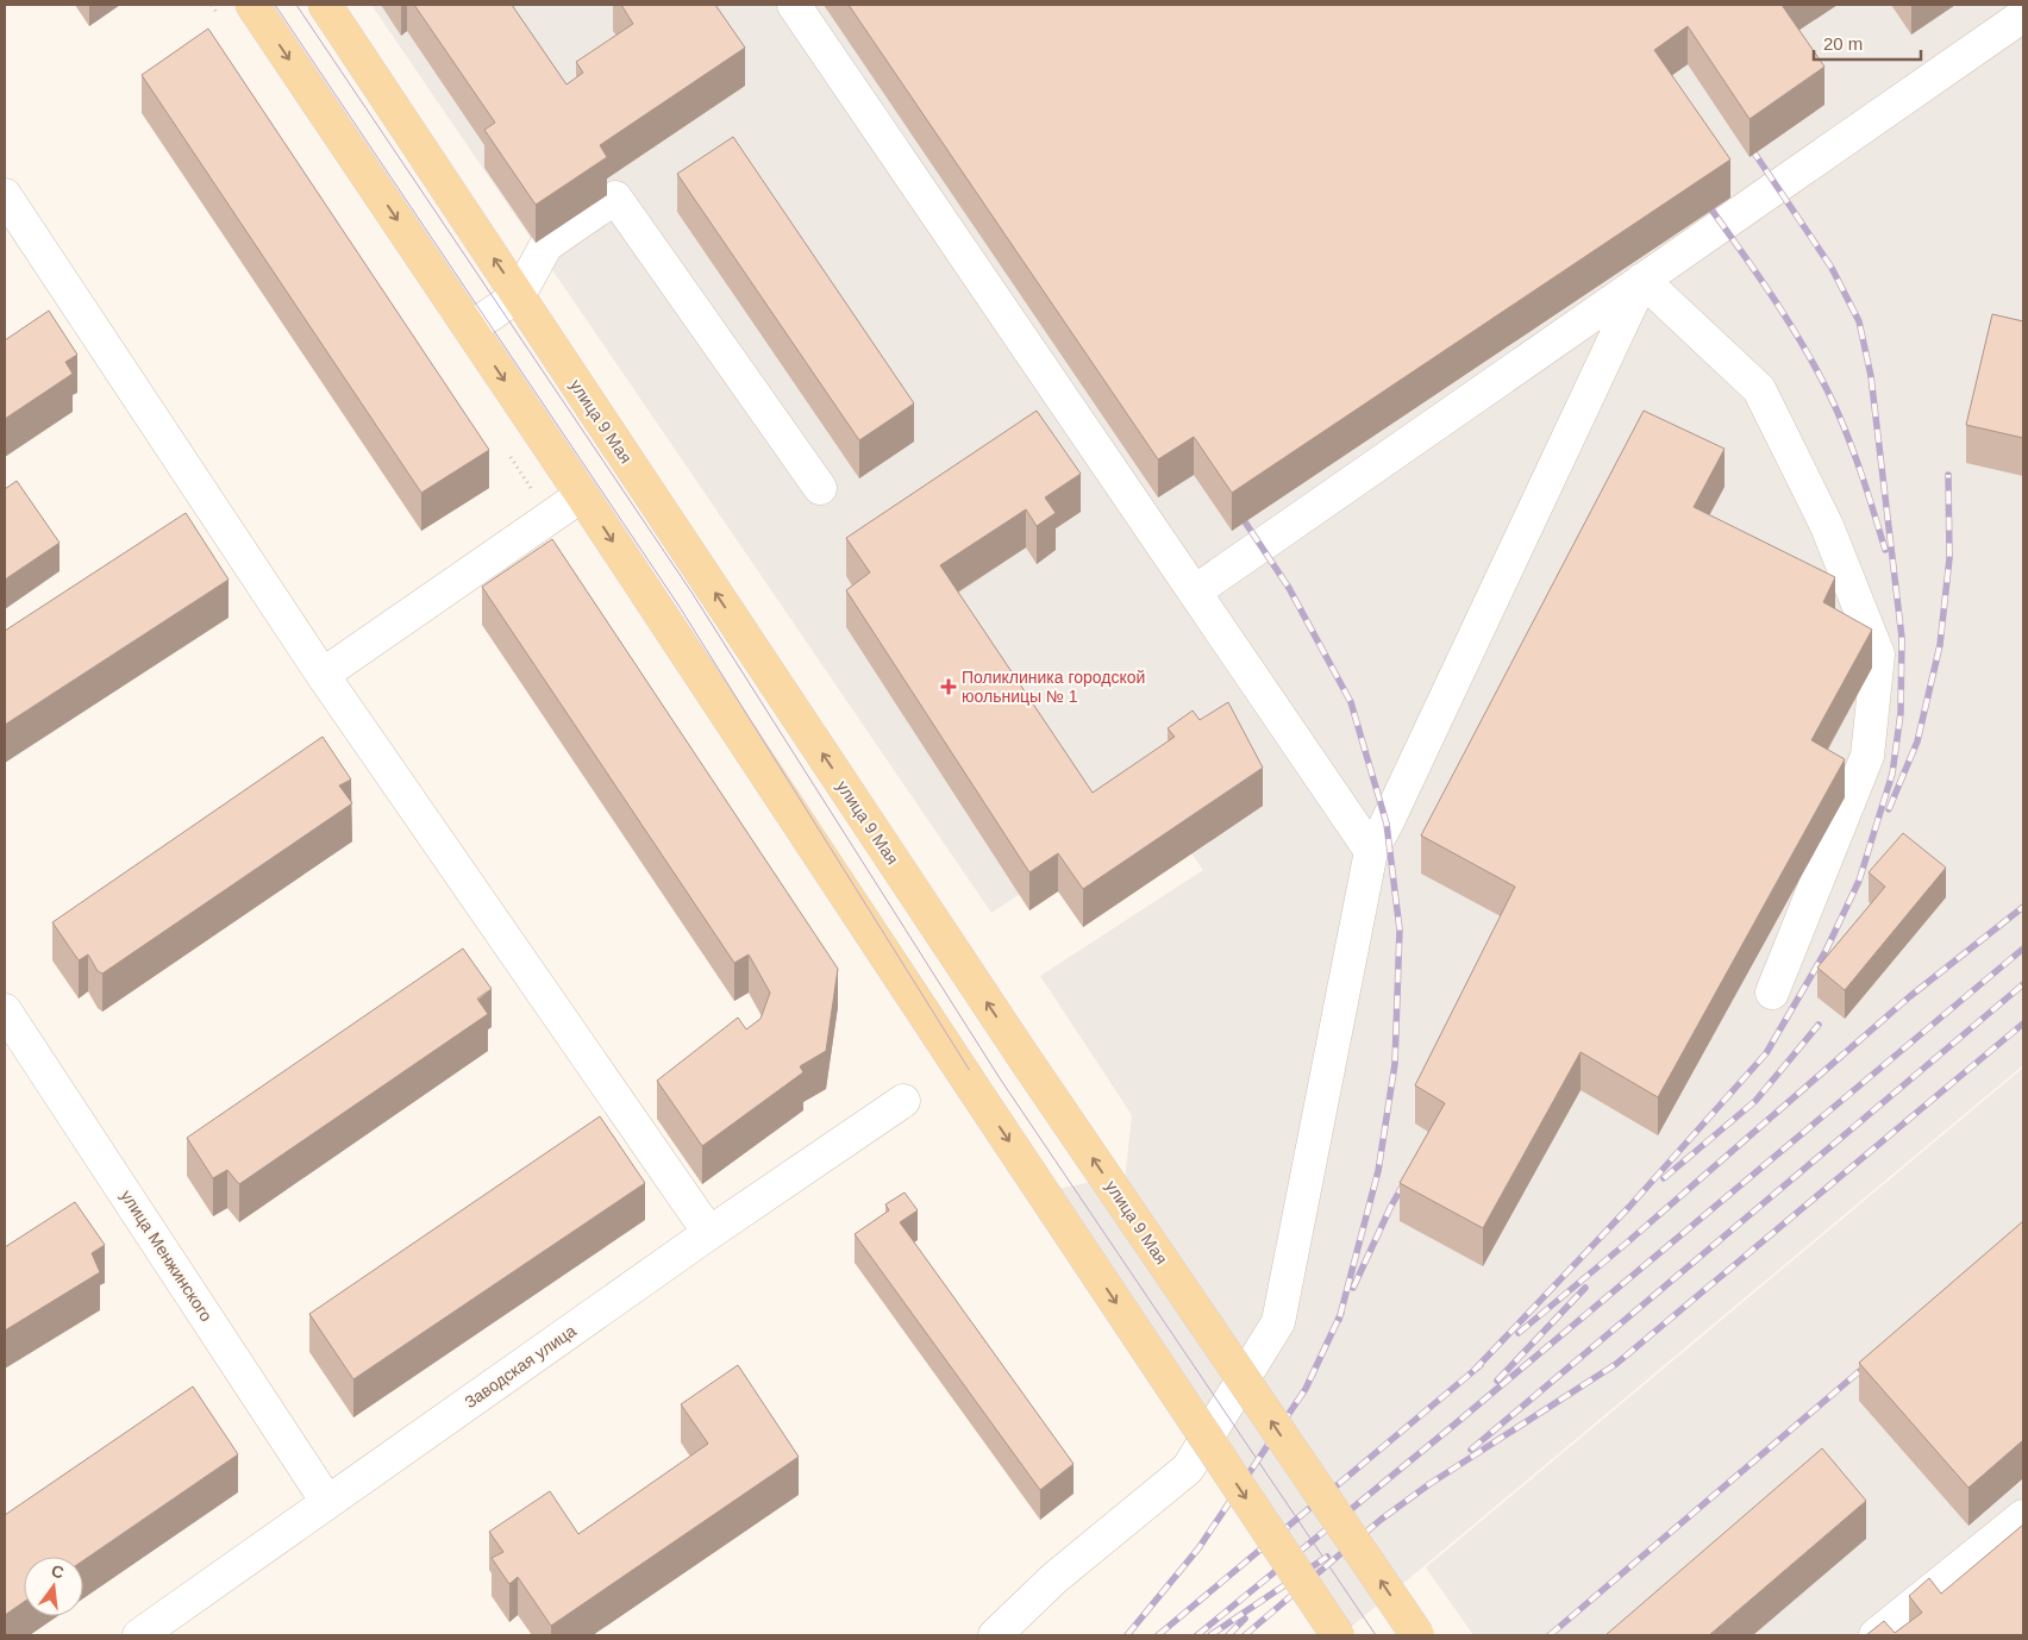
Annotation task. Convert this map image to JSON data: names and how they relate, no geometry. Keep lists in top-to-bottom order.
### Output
{
  "streets": {
    "main road": ["улица 9 Мая"],
    "street": ["улица Менжинского", "Заводская улица"]
  },
  "crossings": [
    ["улица Менжинского", "Заводская улица"]
  ],
  "places": {
    "health": ["Поликлиника городской юольницы № 1"]
  },
  "scale_bar": "20 m",
  "north": "top"
}
